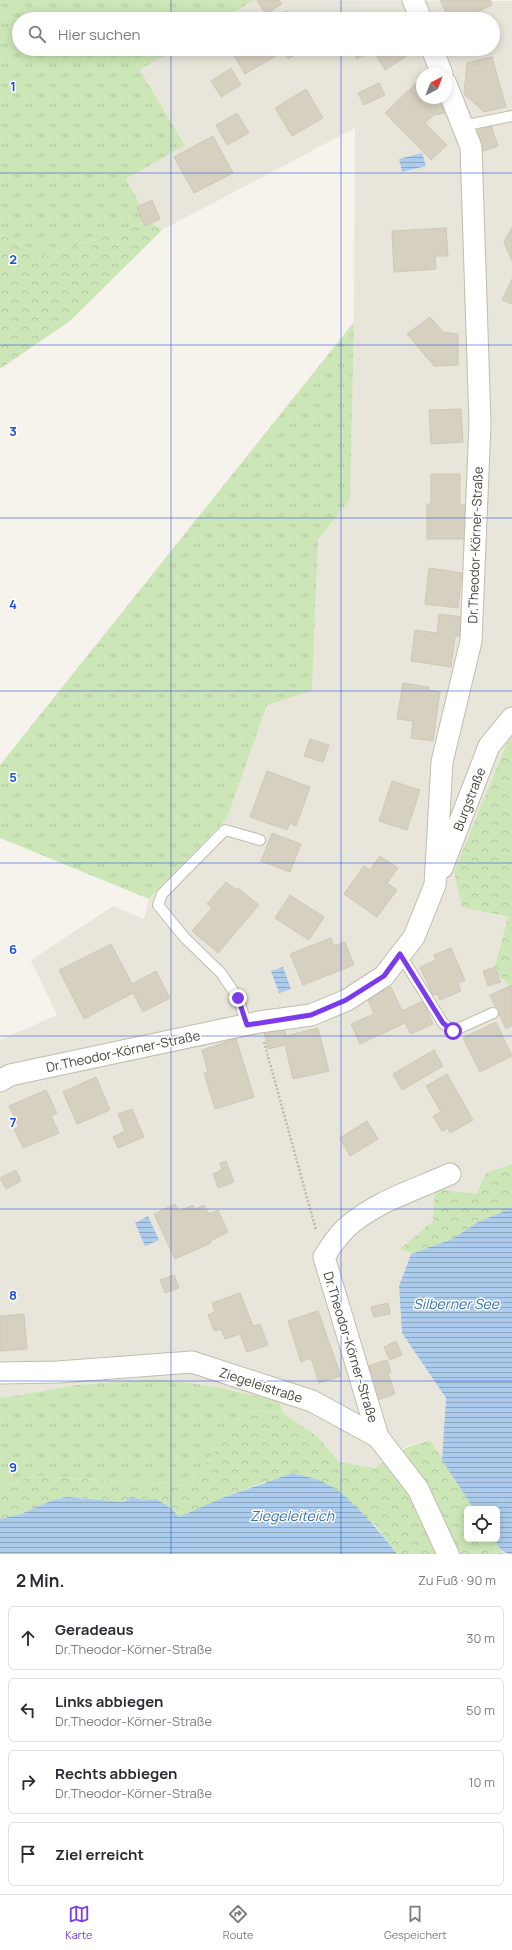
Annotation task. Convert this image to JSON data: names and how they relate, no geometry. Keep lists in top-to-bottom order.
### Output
{
  "streets": {
    "street": ["Dr.Theodor-Körner-Straße", "Burgstraße", "Ziegeleistraße"]
  },
  "crossings": [
    ["Dr.Theodor-Körner-Straße", "Burgstraße"],
    ["Dr.Theodor-Körner-Straße", "Ziegeleistraße"]
  ],
  "water": ["Silberner See", "Ziegeleiteich"],
  "north": "top right",
  "page": {
    "search": "Hier suchen",
    "heading": ["2 Min.", "Zu Fuß · 90 m"],
    "list": [
      ["Geradeaus", "Dr.Theodor-Körner-Straße", "30 m"],
      ["Links abbiegen", "Dr.Theodor-Körner-Straße", "50 m"],
      ["Rechts abbiegen", "Dr.Theodor-Körner-Straße", "10 m"],
      "Ziel erreicht"
    ],
    "nav": ["Karte", "Route", "Gespeichert"]
  },
  "grid": {
    "rows": [
      "1",
      "2",
      "3",
      "4",
      "5",
      "6",
      "7",
      "8",
      "9"
    ]
  }
}
